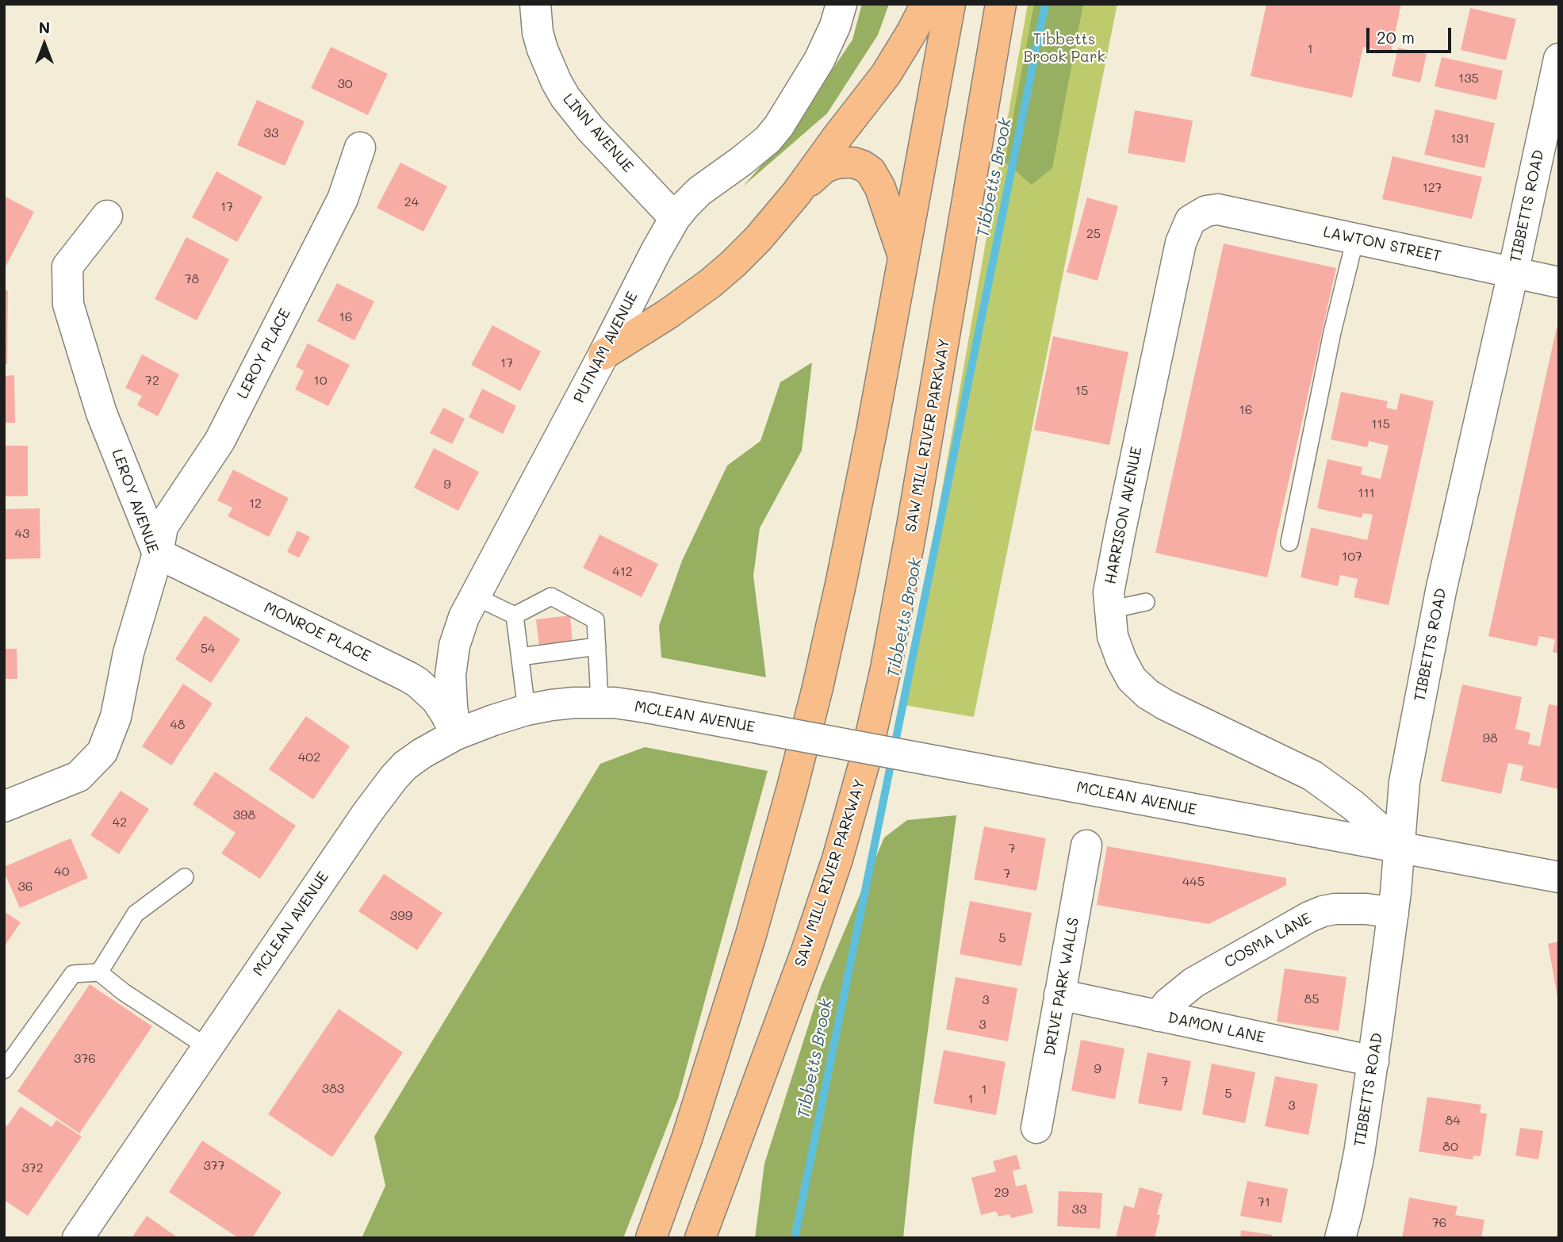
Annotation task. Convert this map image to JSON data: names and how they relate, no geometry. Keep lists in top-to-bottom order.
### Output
{
  "streets": {
    "highway": ["SAW MILL RIVER PARKWAY"],
    "street": [
      "LINN AVENUE",
      "TIBBETTS ROAD",
      "LAWTON STREET",
      "PUTNAM AVENUE",
      "LEROY PLACE",
      "LEROY AVENUE",
      "HARRISON AVENUE",
      "MONROE PLACE",
      "MCLEAN AVENUE",
      "COSMA LANE",
      "DRIVE PARK WALLS",
      "DAMON LANE"
    ]
  },
  "crossings": [
    ["LINN AVENUE", "PUTNAM AVENUE"],
    ["TIBBETTS ROAD", "LAWTON STREET"],
    ["TIBBETTS ROAD", "HARRISON AVENUE"],
    ["TIBBETTS ROAD", "MCLEAN AVENUE"],
    ["TIBBETTS ROAD", "COSMA LANE"],
    ["TIBBETTS ROAD", "DAMON LANE"],
    ["LAWTON STREET", "HARRISON AVENUE"],
    ["PUTNAM AVENUE", "MONROE PLACE"],
    ["PUTNAM AVENUE", "MCLEAN AVENUE"],
    ["LEROY PLACE", "LEROY AVENUE"],
    ["LEROY PLACE", "MONROE PLACE"],
    ["LEROY AVENUE", "MONROE PLACE"],
    ["HARRISON AVENUE", "MCLEAN AVENUE"],
    ["MONROE PLACE", "MCLEAN AVENUE"],
    ["COSMA LANE", "DAMON LANE"],
    ["DRIVE PARK WALLS", "DAMON LANE"]
  ],
  "water": ["Tibbetts Brook"],
  "parks": ["Tibbetts Brook Park"],
  "house_numbers": [
    "1",
    "135",
    "30",
    "33",
    "131",
    "127",
    "24",
    "17",
    "25",
    "78",
    "16",
    "17",
    "72",
    "10",
    "15",
    "16",
    "115",
    "9",
    "111",
    "12",
    "43",
    "107",
    "412",
    "54",
    "48",
    "98",
    "402",
    "398",
    "42",
    "7",
    "40",
    "7",
    "445",
    "36",
    "399",
    "5",
    "85",
    "3",
    "3",
    "376",
    "9",
    "7",
    "383",
    "1",
    "5",
    "1",
    "3",
    "84",
    "80",
    "377",
    "372",
    "29",
    "71",
    "33",
    "76"
  ],
  "scale_bar": "20 m",
  "north": "top"
}
